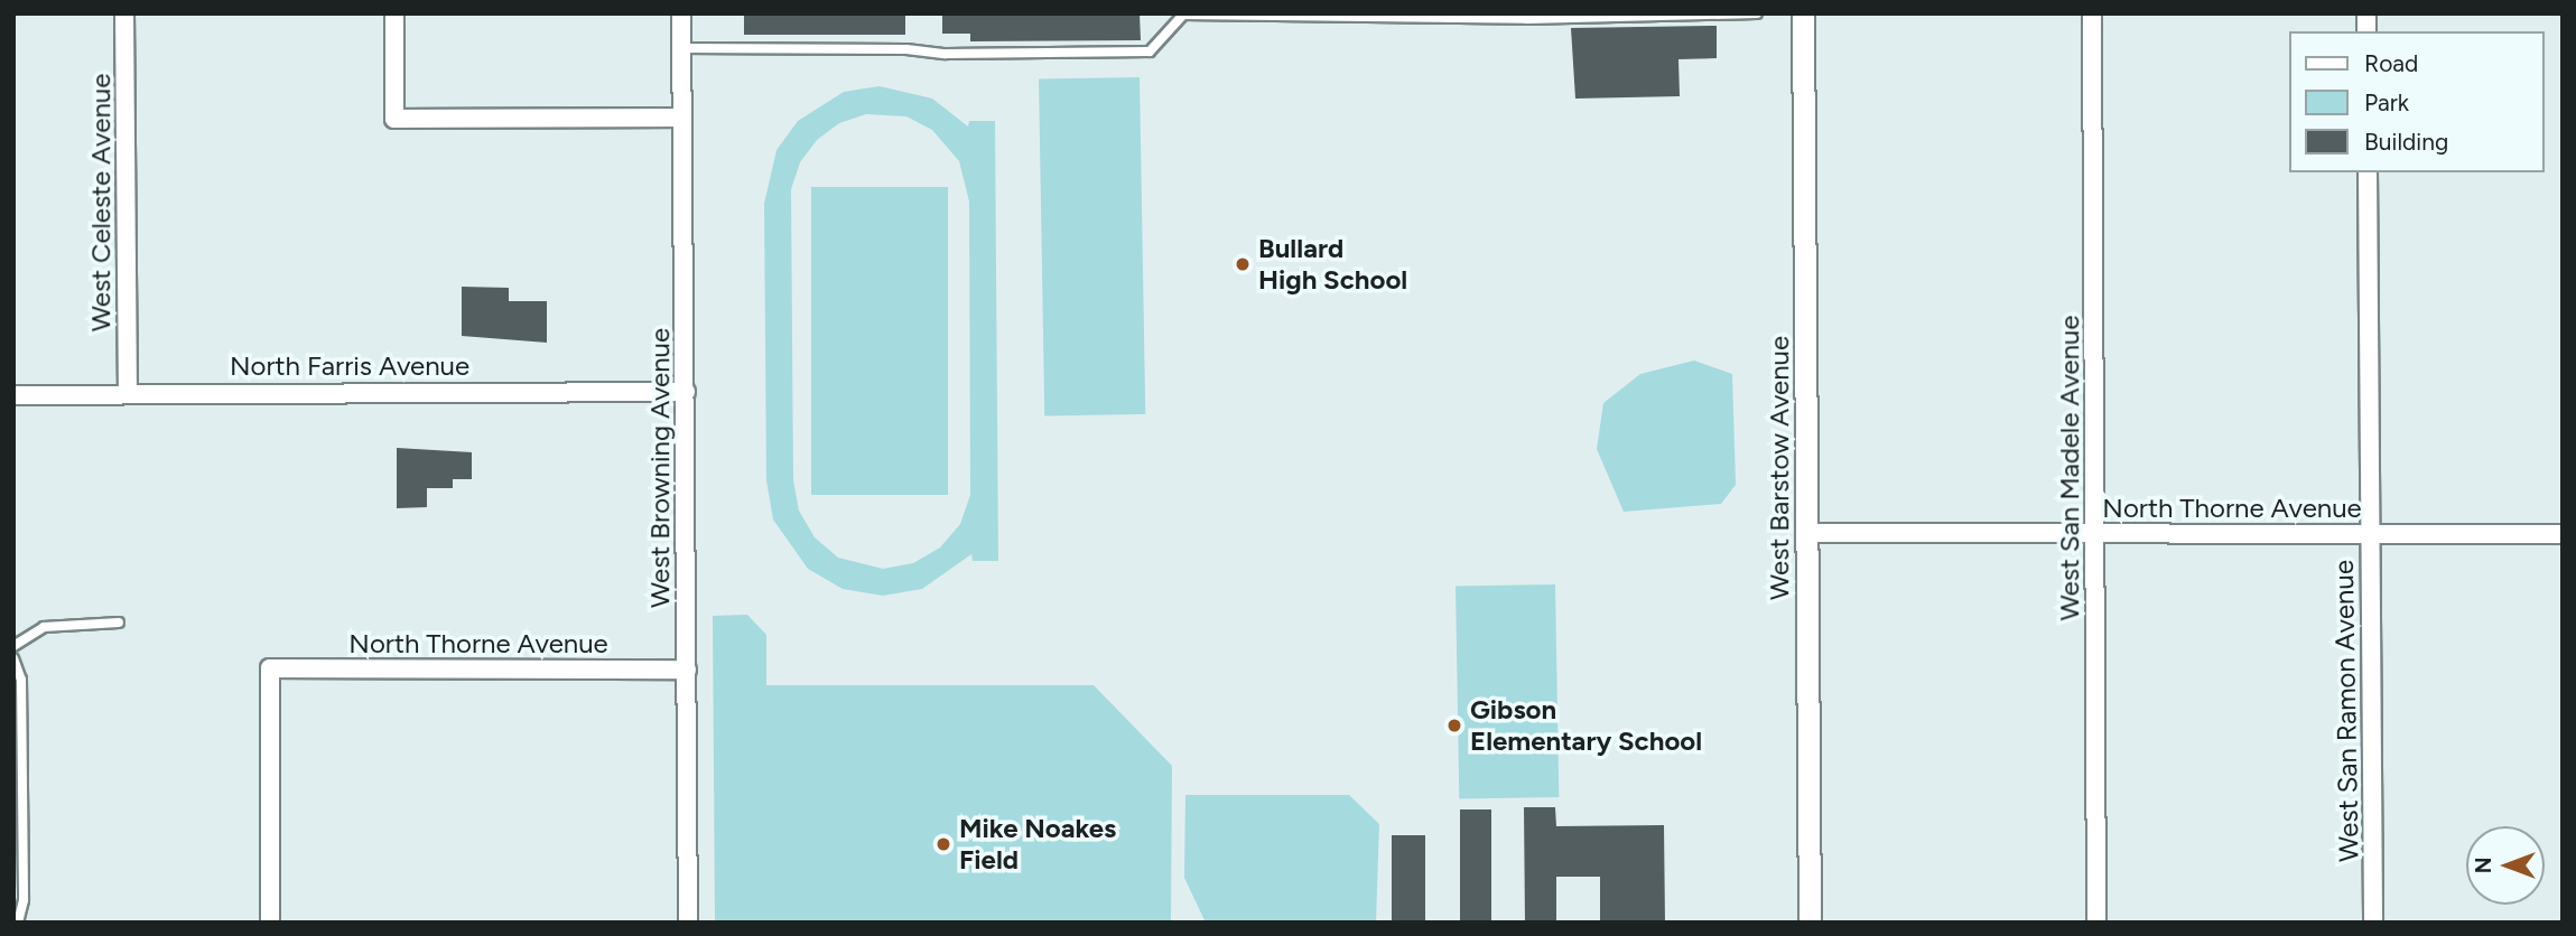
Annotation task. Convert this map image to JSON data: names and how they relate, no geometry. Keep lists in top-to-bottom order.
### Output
{
  "streets": {
    "street": [
      "West Celeste Avenue",
      "North Farris Avenue",
      "West Browning Avenue",
      "West Barstow Avenue",
      "West San Madele Avenue",
      "North Thorne Avenue",
      "West San Ramon Avenue"
    ]
  },
  "crossings": [
    ["West Celeste Avenue", "North Farris Avenue"],
    ["North Farris Avenue", "West Browning Avenue"],
    ["West Browning Avenue", "North Thorne Avenue"],
    ["West Barstow Avenue", "North Thorne Avenue"],
    ["West San Madele Avenue", "North Thorne Avenue"],
    ["North Thorne Avenue", "West San Ramon Avenue"]
  ],
  "places": ["Bullard High School", "Gibson Elementary School", "Mike Noakes Field"],
  "legend": ["Road", "Park", "Building"],
  "north": "left"
}
